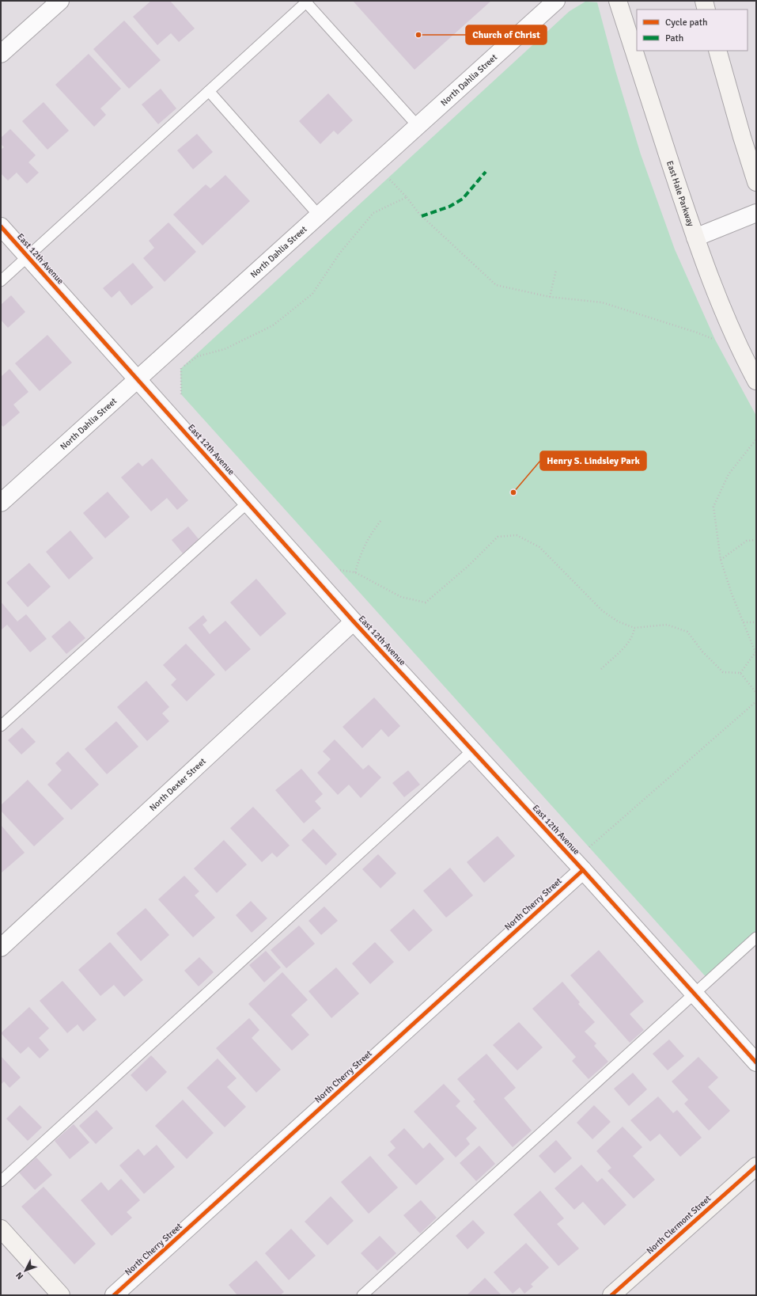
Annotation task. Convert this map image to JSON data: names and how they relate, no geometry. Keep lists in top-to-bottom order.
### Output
{
  "streets": {
    "street": [
      "North Dahlia Street",
      "East Hale Parkway",
      "East 12th Avenue",
      "North Dexter Street",
      "North Cherry Street",
      "North Clermont Street"
    ]
  },
  "crossings": [
    ["North Dahlia Street", "East 12th Avenue"],
    ["East 12th Avenue", "North Dexter Street"],
    ["East 12th Avenue", "North Cherry Street"]
  ],
  "places": ["Church of Christ", "Henry S. Lindsley Park"],
  "legend": ["Cycle path", "Path"],
  "north": "bottom left"
}
